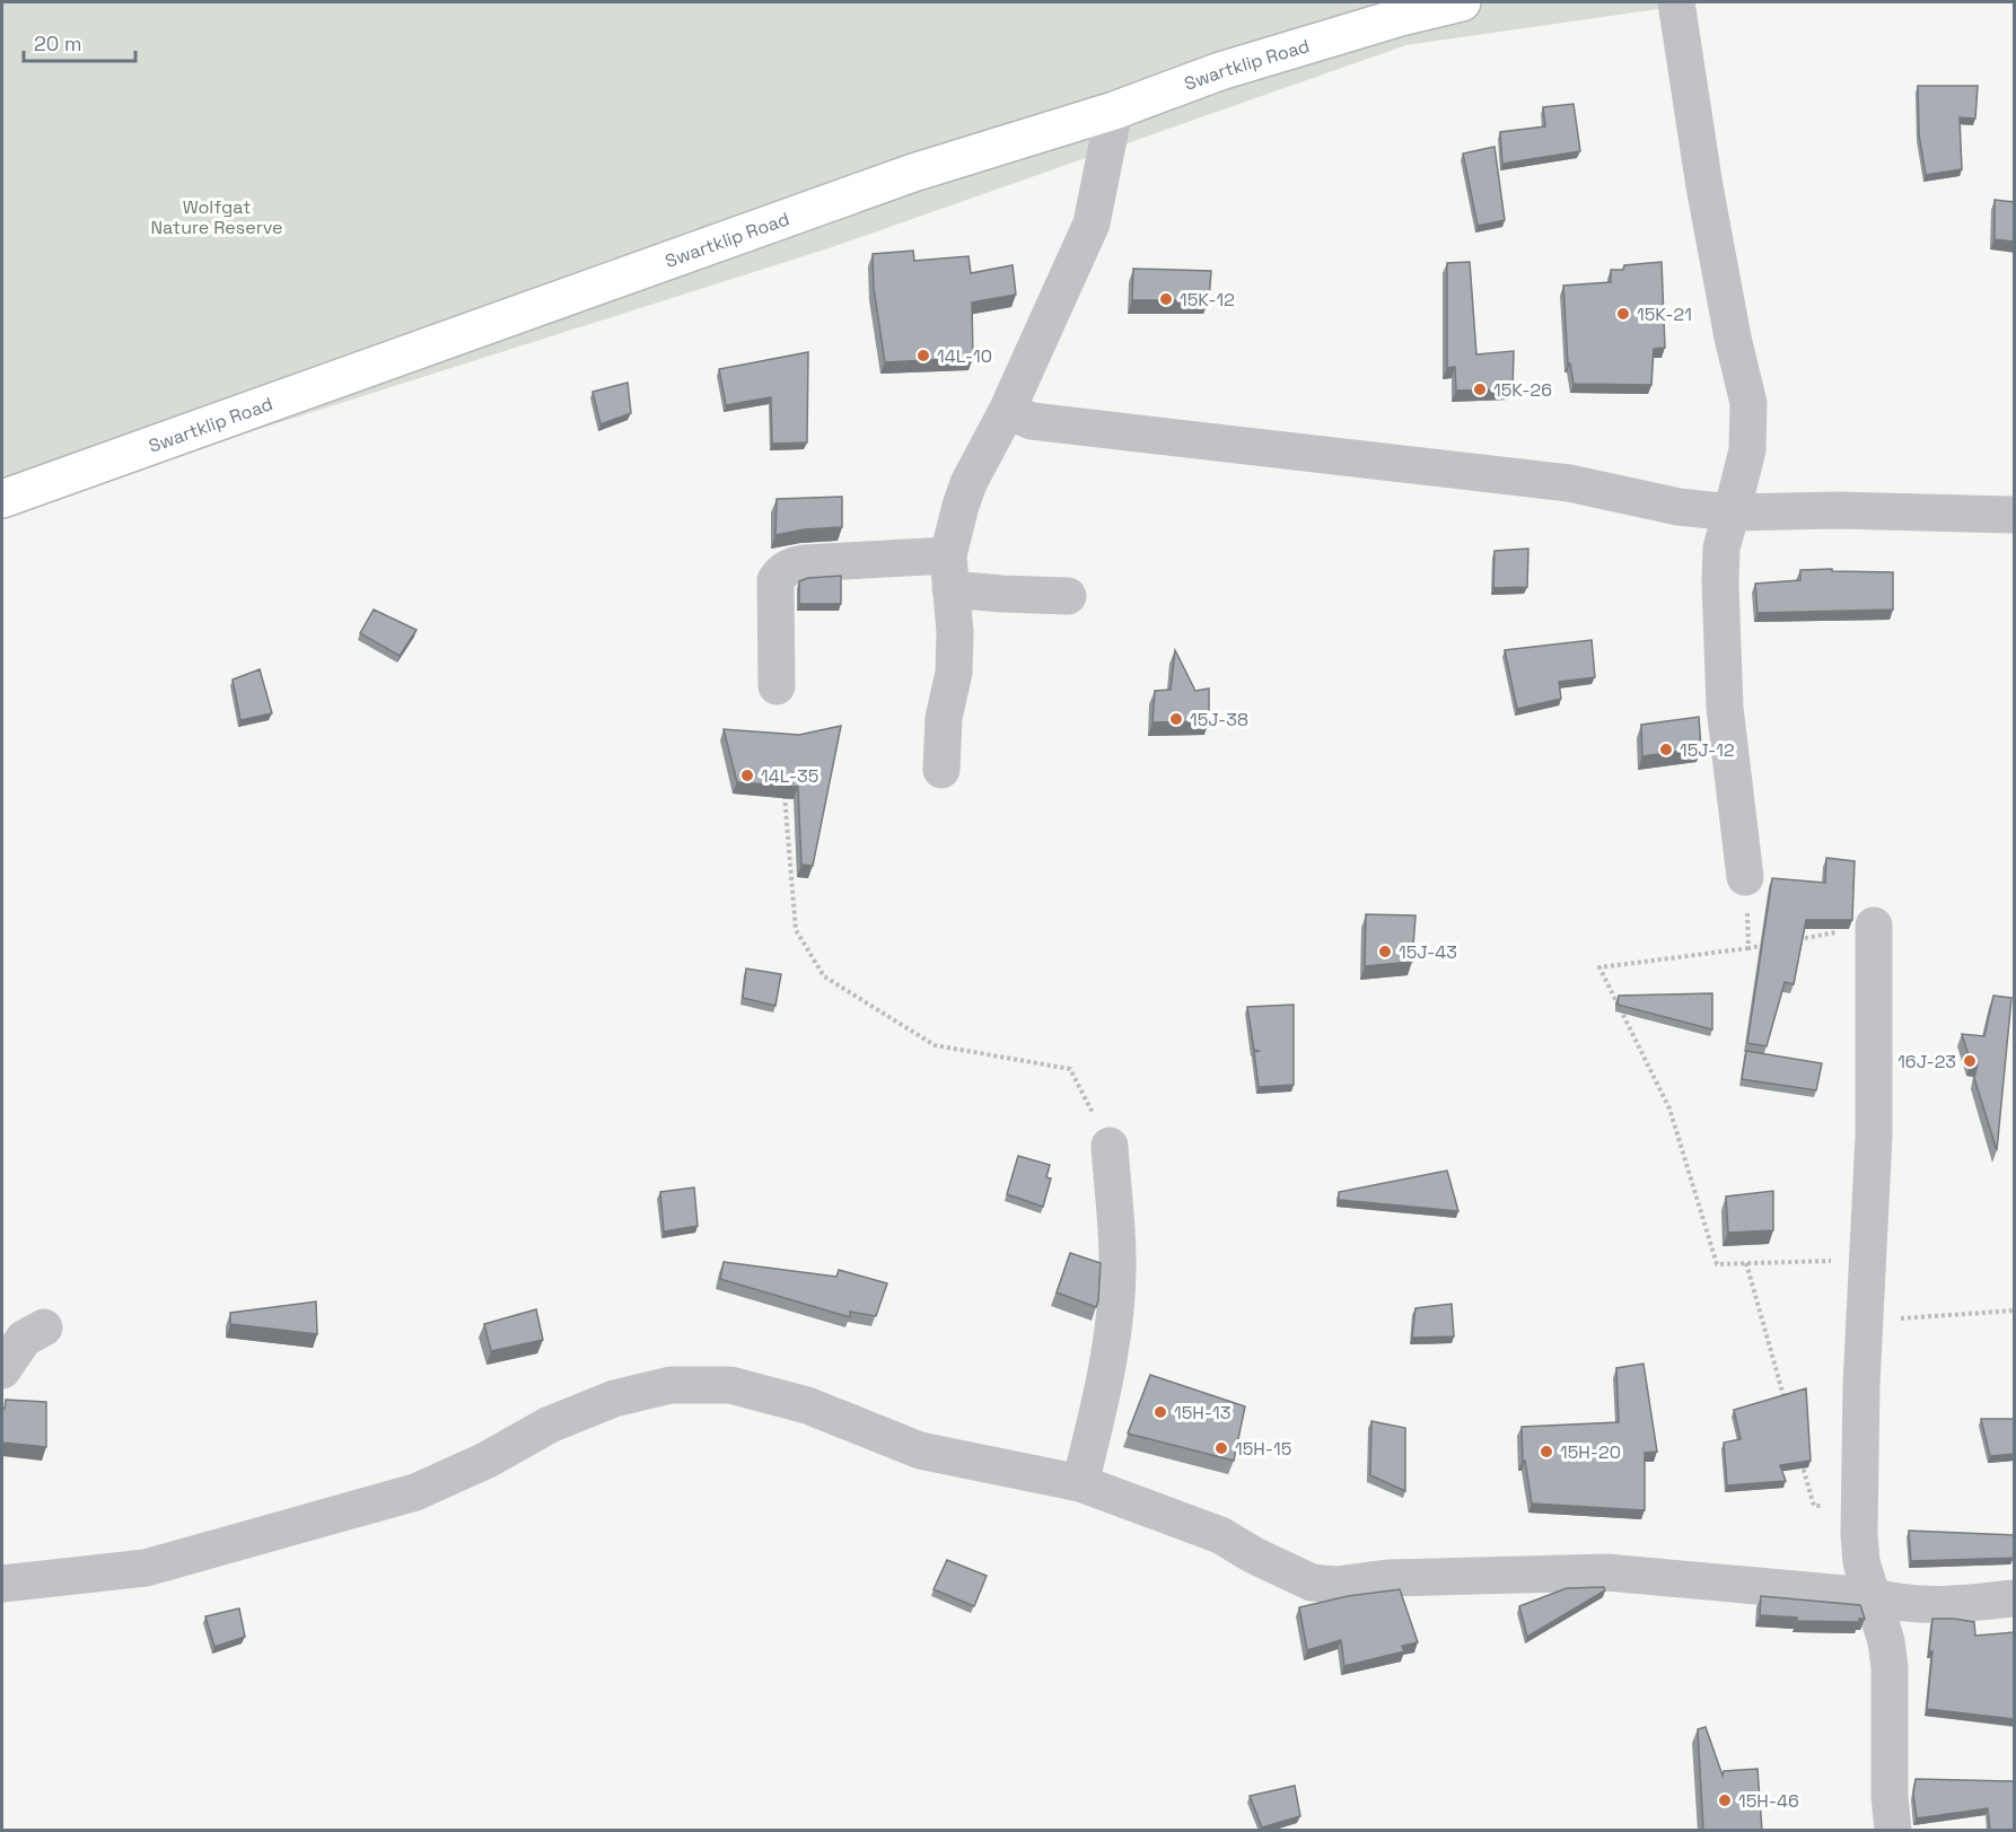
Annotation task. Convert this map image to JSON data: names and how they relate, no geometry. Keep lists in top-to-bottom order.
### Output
{
  "streets": {
    "main road": ["Swartklip Road"]
  },
  "parks": ["Wolfgat Nature Reserve"],
  "places": [
    "15K-12",
    "15K-21",
    "14L-10",
    "15K-26",
    "15J-38",
    "15J-12",
    "14L-35",
    "15J-43",
    "16J-23",
    "15H-13",
    "15H-15",
    "15H-20",
    "15H-46"
  ],
  "scale_bar": "20 m"
}
